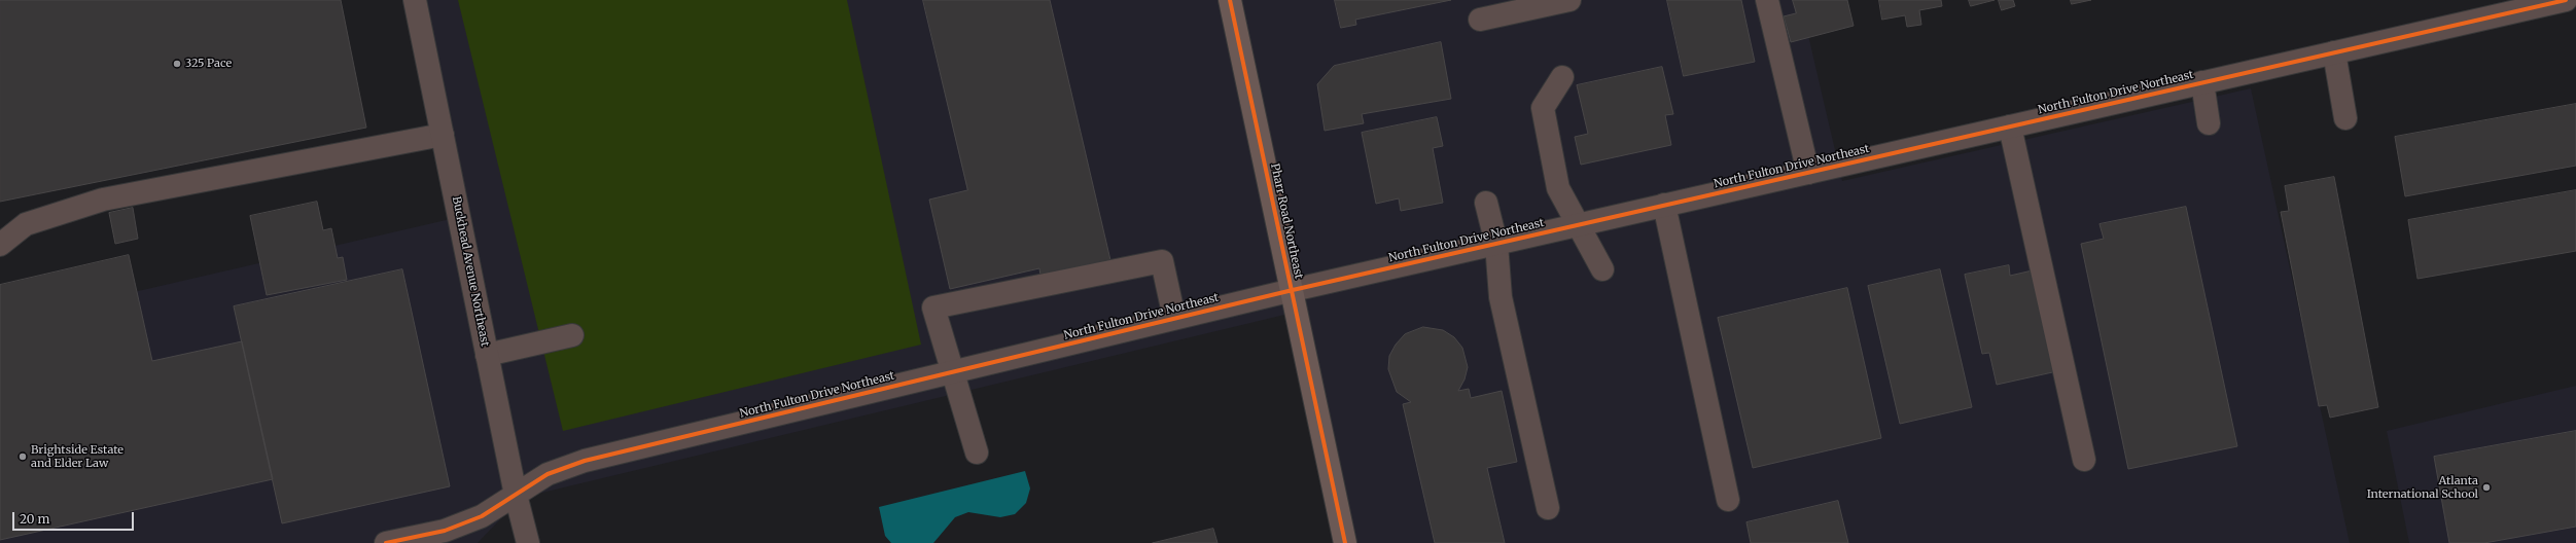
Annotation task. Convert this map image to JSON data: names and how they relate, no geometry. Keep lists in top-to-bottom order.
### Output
{
  "streets": {
    "street": ["North Fulton Drive Northeast", "Pharr Road Northeast", "Buckhead Avenue Northeast"]
  },
  "crossings": [
    ["North Fulton Drive Northeast", "Pharr Road Northeast"],
    ["North Fulton Drive Northeast", "Buckhead Avenue Northeast"]
  ],
  "places": ["325 Pace", "Brightside Estate and Elder Law", "Atlanta International School"],
  "scale_bar": "20 m"
}
